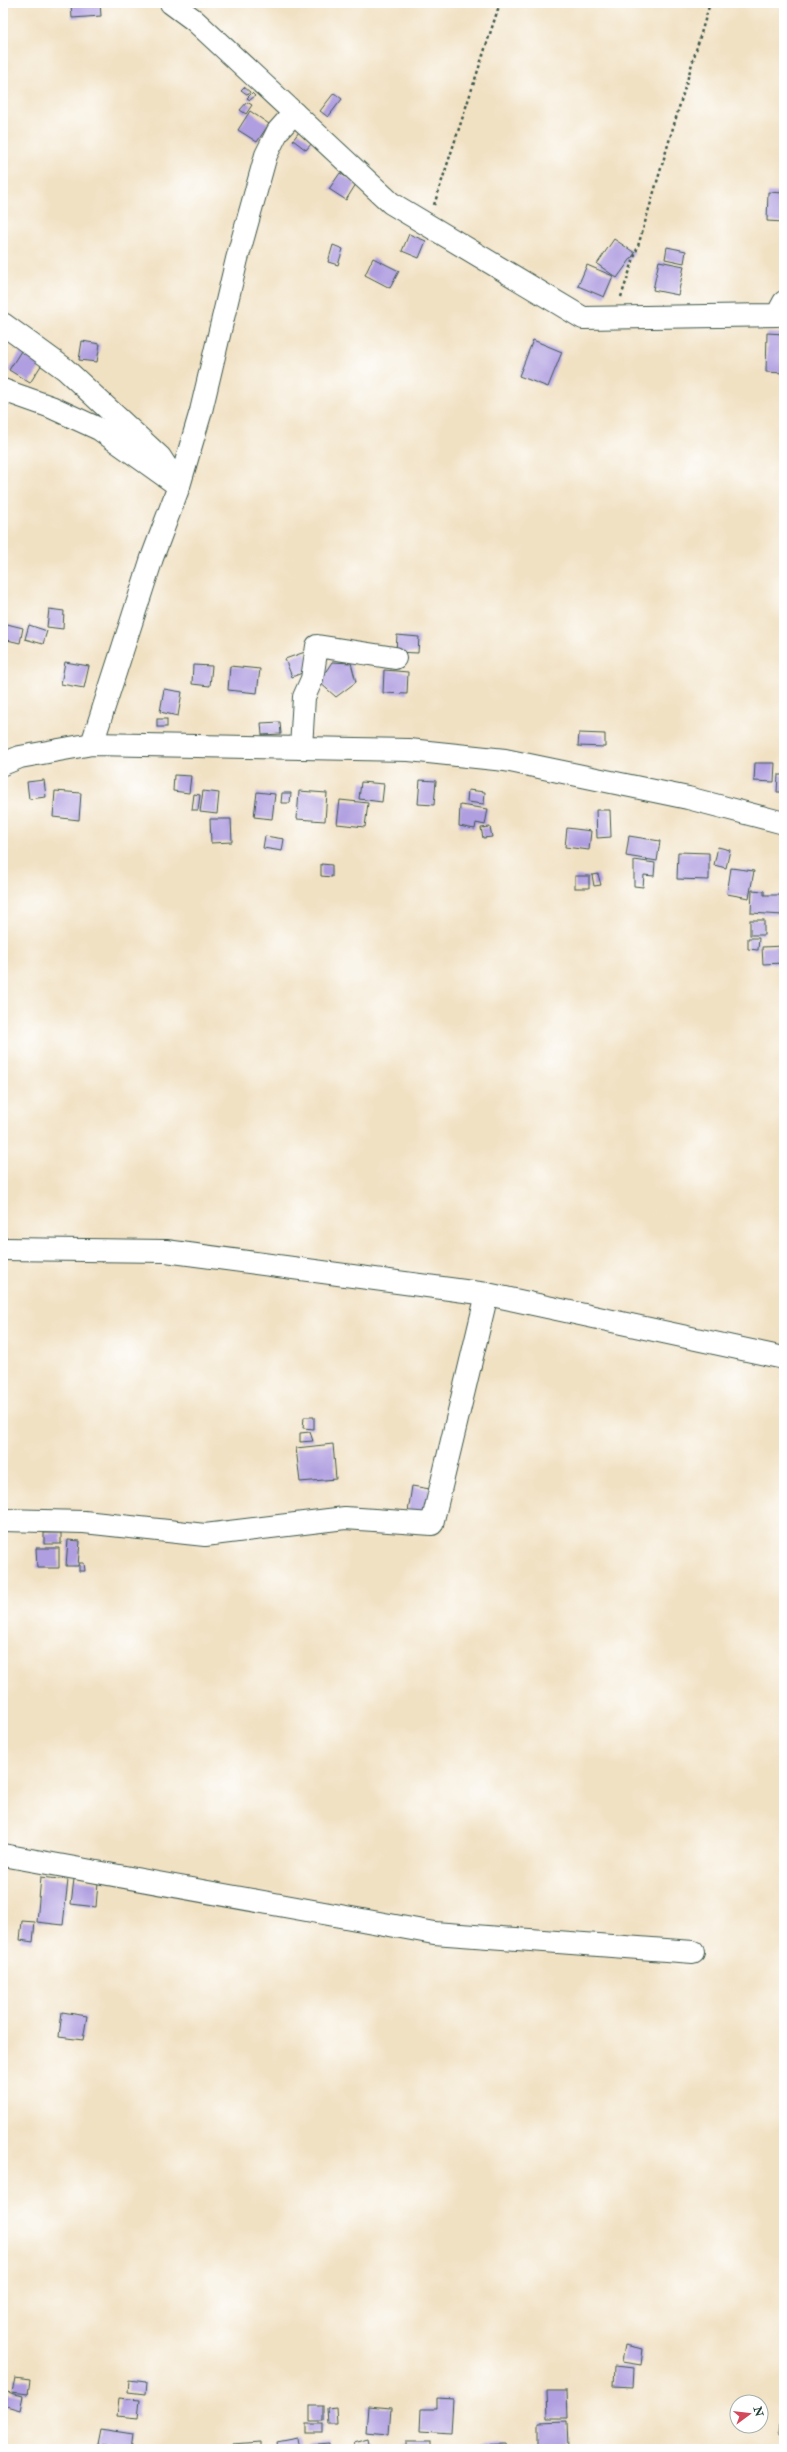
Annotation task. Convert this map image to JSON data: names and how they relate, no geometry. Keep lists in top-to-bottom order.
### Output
{
  "north": "right"
}
